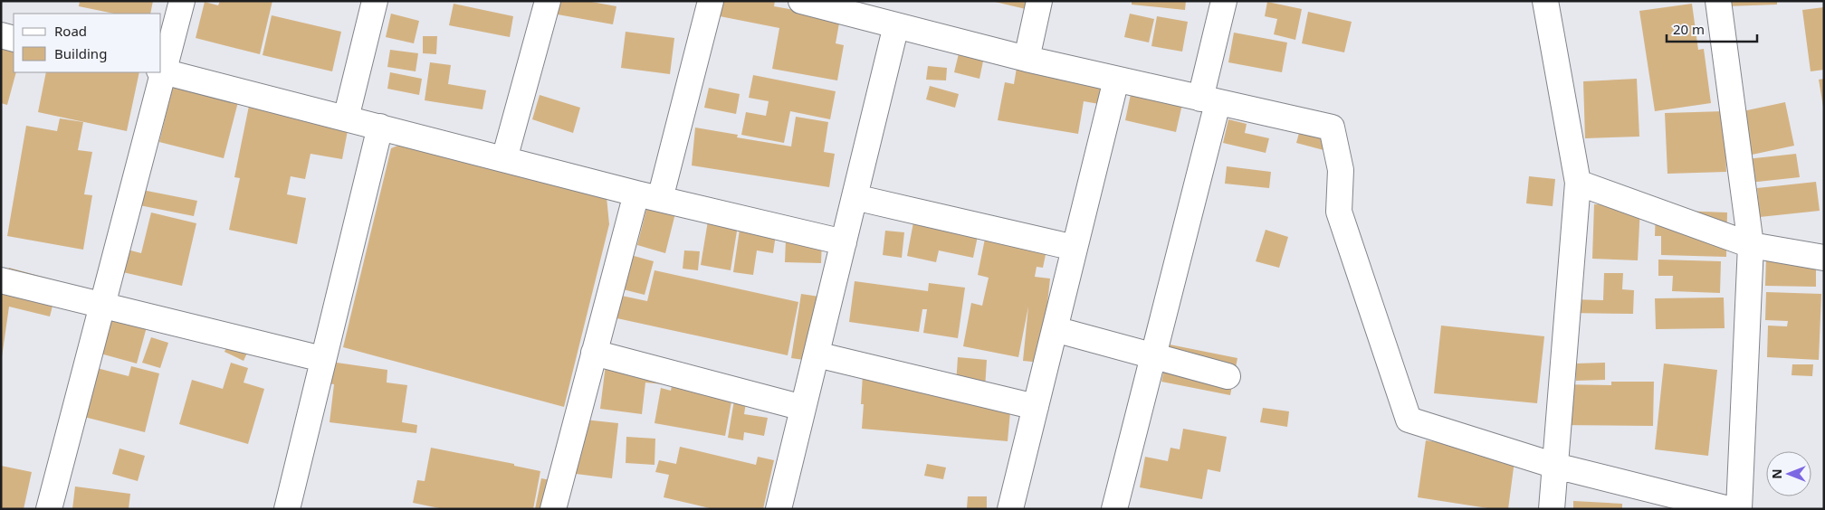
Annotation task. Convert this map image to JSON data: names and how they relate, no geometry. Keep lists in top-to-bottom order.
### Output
{
  "legend": ["Road", "Building"],
  "scale_bar": "20 m",
  "north": "left"
}
